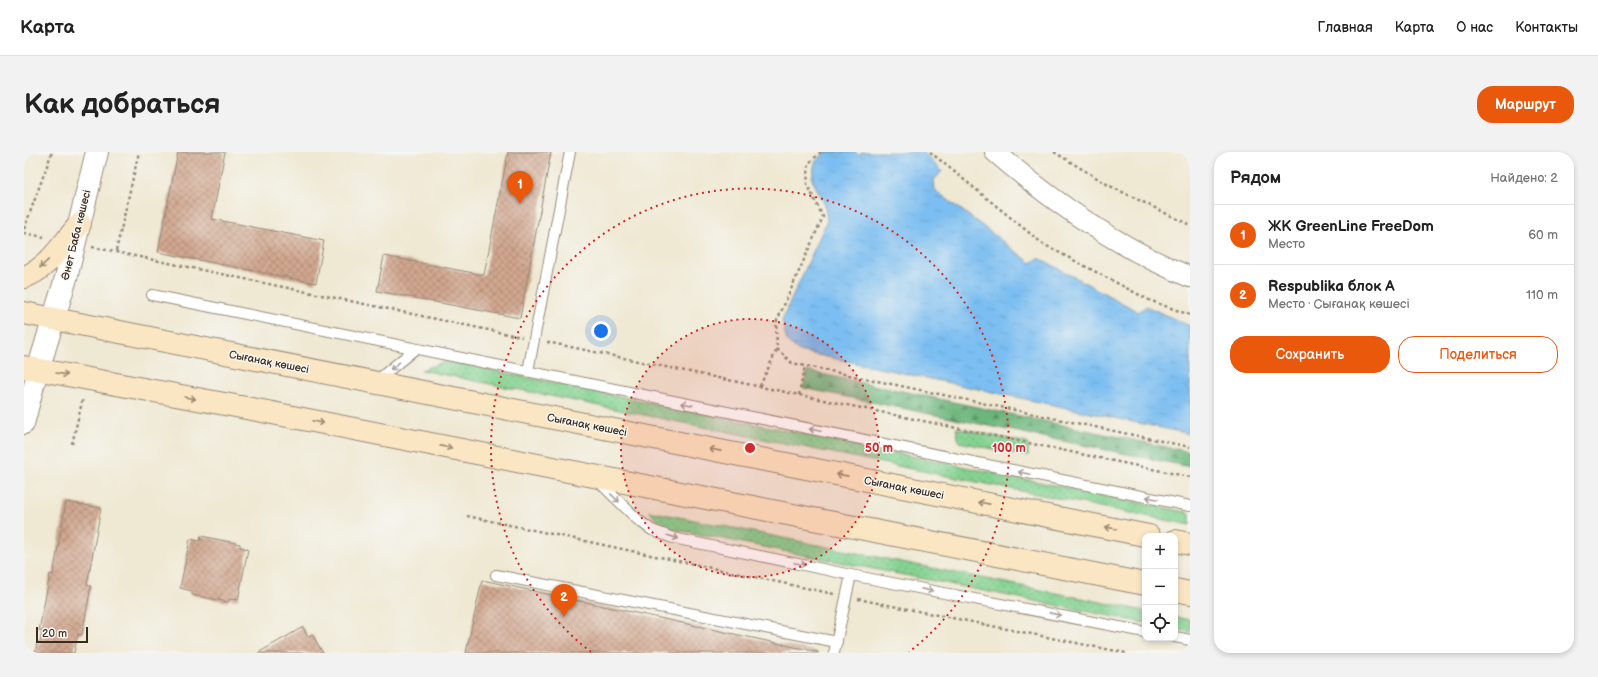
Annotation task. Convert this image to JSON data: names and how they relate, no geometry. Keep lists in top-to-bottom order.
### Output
{
  "streets": {
    "main road": ["Сығанақ көшесі"],
    "street": ["Әнет Баба көшесі"]
  },
  "crossings": [
    ["Әнет Баба көшесі", "Сығанақ көшесі"]
  ],
  "scale_bar": "20 m",
  "page": {
    "header": "Карта",
    "nav": [
      "Главная",
      "Карта",
      "О нас",
      "Контакты"
    ],
    "buttons": [
      "Маршрут",
      ["Сохранить", "Поделиться"]
    ],
    "title": "Как добраться",
    "heading": ["Рядом", "Найдено: 2"],
    "pins": ["1", "2"],
    "list": [
      {
        "mark": "1",
        "name": "ЖК GreenLine FreeDom",
        "note": "Место",
        "value": "60 m"
      },
      {
        "mark": "2",
        "name": "Respublika блок А",
        "note": "Место · Сығанақ көшесі",
        "value": "110 m"
      }
    ],
    "map_buttons": ["+", "−"],
    "scale": "20 m"
  },
  "rings": ["50 m", "100 m"]
}
